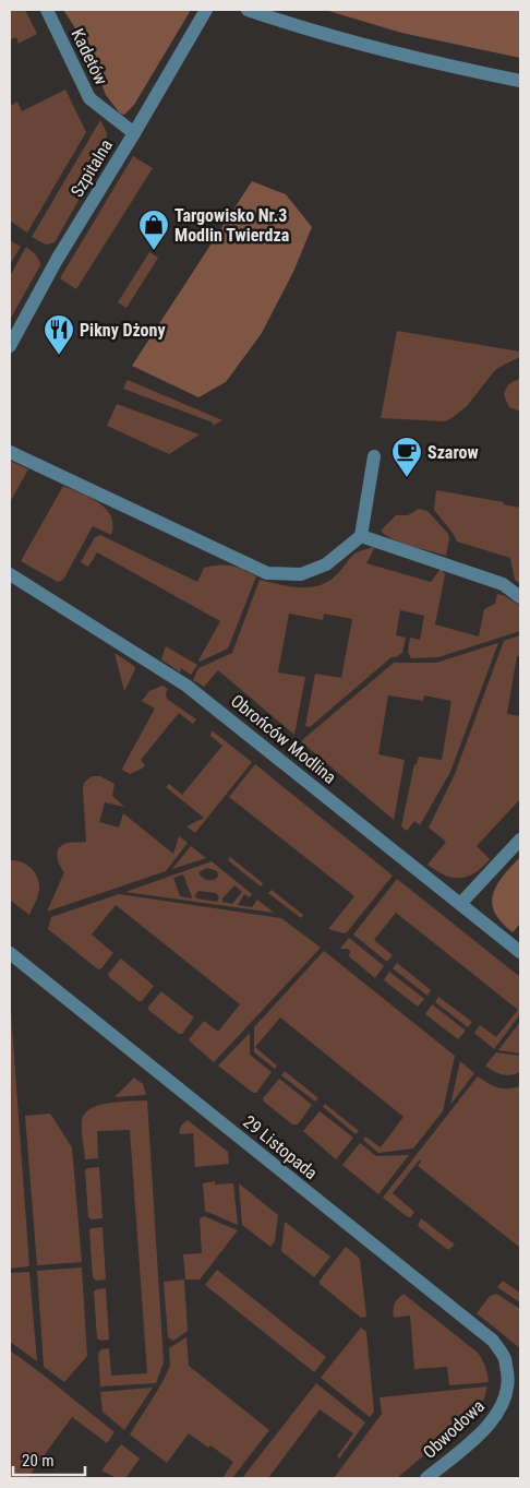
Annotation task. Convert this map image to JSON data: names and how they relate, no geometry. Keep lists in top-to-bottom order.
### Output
{
  "streets": {
    "street": [
      "Kadetów",
      "Szpitalna",
      "Obrońców Modlina",
      "29 Listopada",
      "Obwodowa"
    ]
  },
  "crossings": [
    ["Kadetów", "Szpitalna"],
    ["29 Listopada", "Obwodowa"]
  ],
  "places": {
    "shop": ["Targowisko Nr.3 Modlin Twierdza"],
    "restaurant": ["Pikny Dżony"],
    "cafe": ["Szarow"]
  },
  "scale_bar": "20 m"
}
